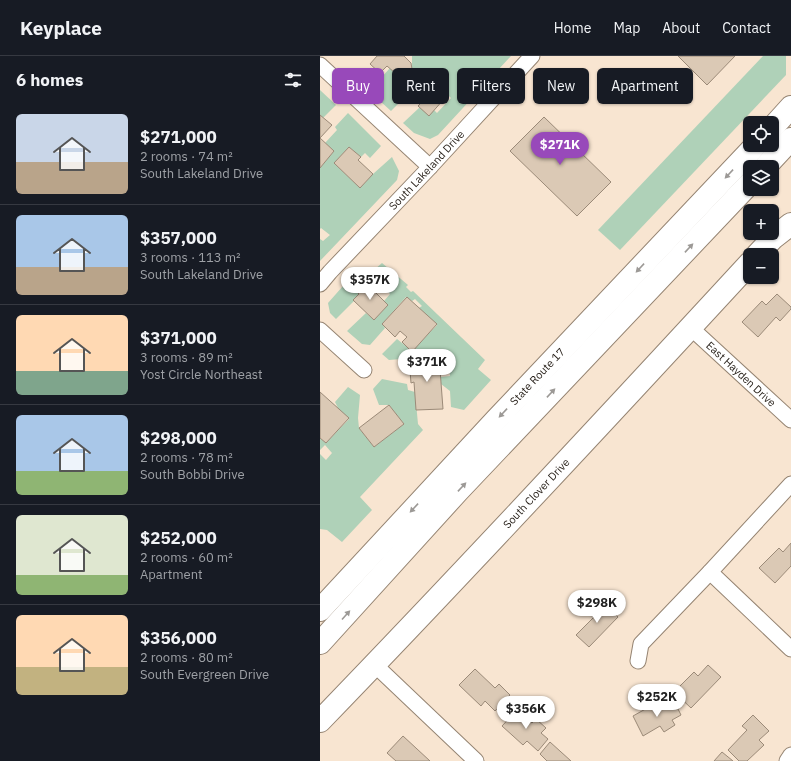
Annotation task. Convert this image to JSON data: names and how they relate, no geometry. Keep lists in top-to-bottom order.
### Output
{
  "streets": {
    "main road": ["State Route 17", "South Clover Drive"],
    "street": ["South Lakeland Drive", "East Hayden Drive"]
  },
  "crossings": [
    ["East Hayden Drive", "South Clover Drive"]
  ],
  "page": {
    "header": "Keyplace",
    "nav": [
      "Home",
      "Map",
      "About",
      "Contact"
    ],
    "heading": "6 homes",
    "chip": [
      "Buy",
      "Rent",
      "Filters",
      "New",
      "Apartment"
    ],
    "list": [
      {
        "name": "$271,000",
        "note": "2 rooms · 74 m² · South Lakeland Drive"
      },
      {
        "name": "$357,000",
        "note": "3 rooms · 113 m² · South Lakeland Drive"
      },
      {
        "name": "$371,000",
        "note": "3 rooms · 89 m² · Yost Circle Northeast"
      },
      {
        "name": "$298,000",
        "note": "2 rooms · 78 m² · South Bobbi Drive"
      },
      {
        "name": "$252,000",
        "note": "2 rooms · 60 m² · Apartment"
      },
      {
        "name": "$356,000",
        "note": "2 rooms · 80 m² · South Evergreen Drive"
      }
    ],
    "map_buttons": ["+", "−"],
    "price": [
      "$271K",
      "$357K",
      "$371K",
      "$298K",
      "$252K",
      "$356K"
    ]
  }
}
